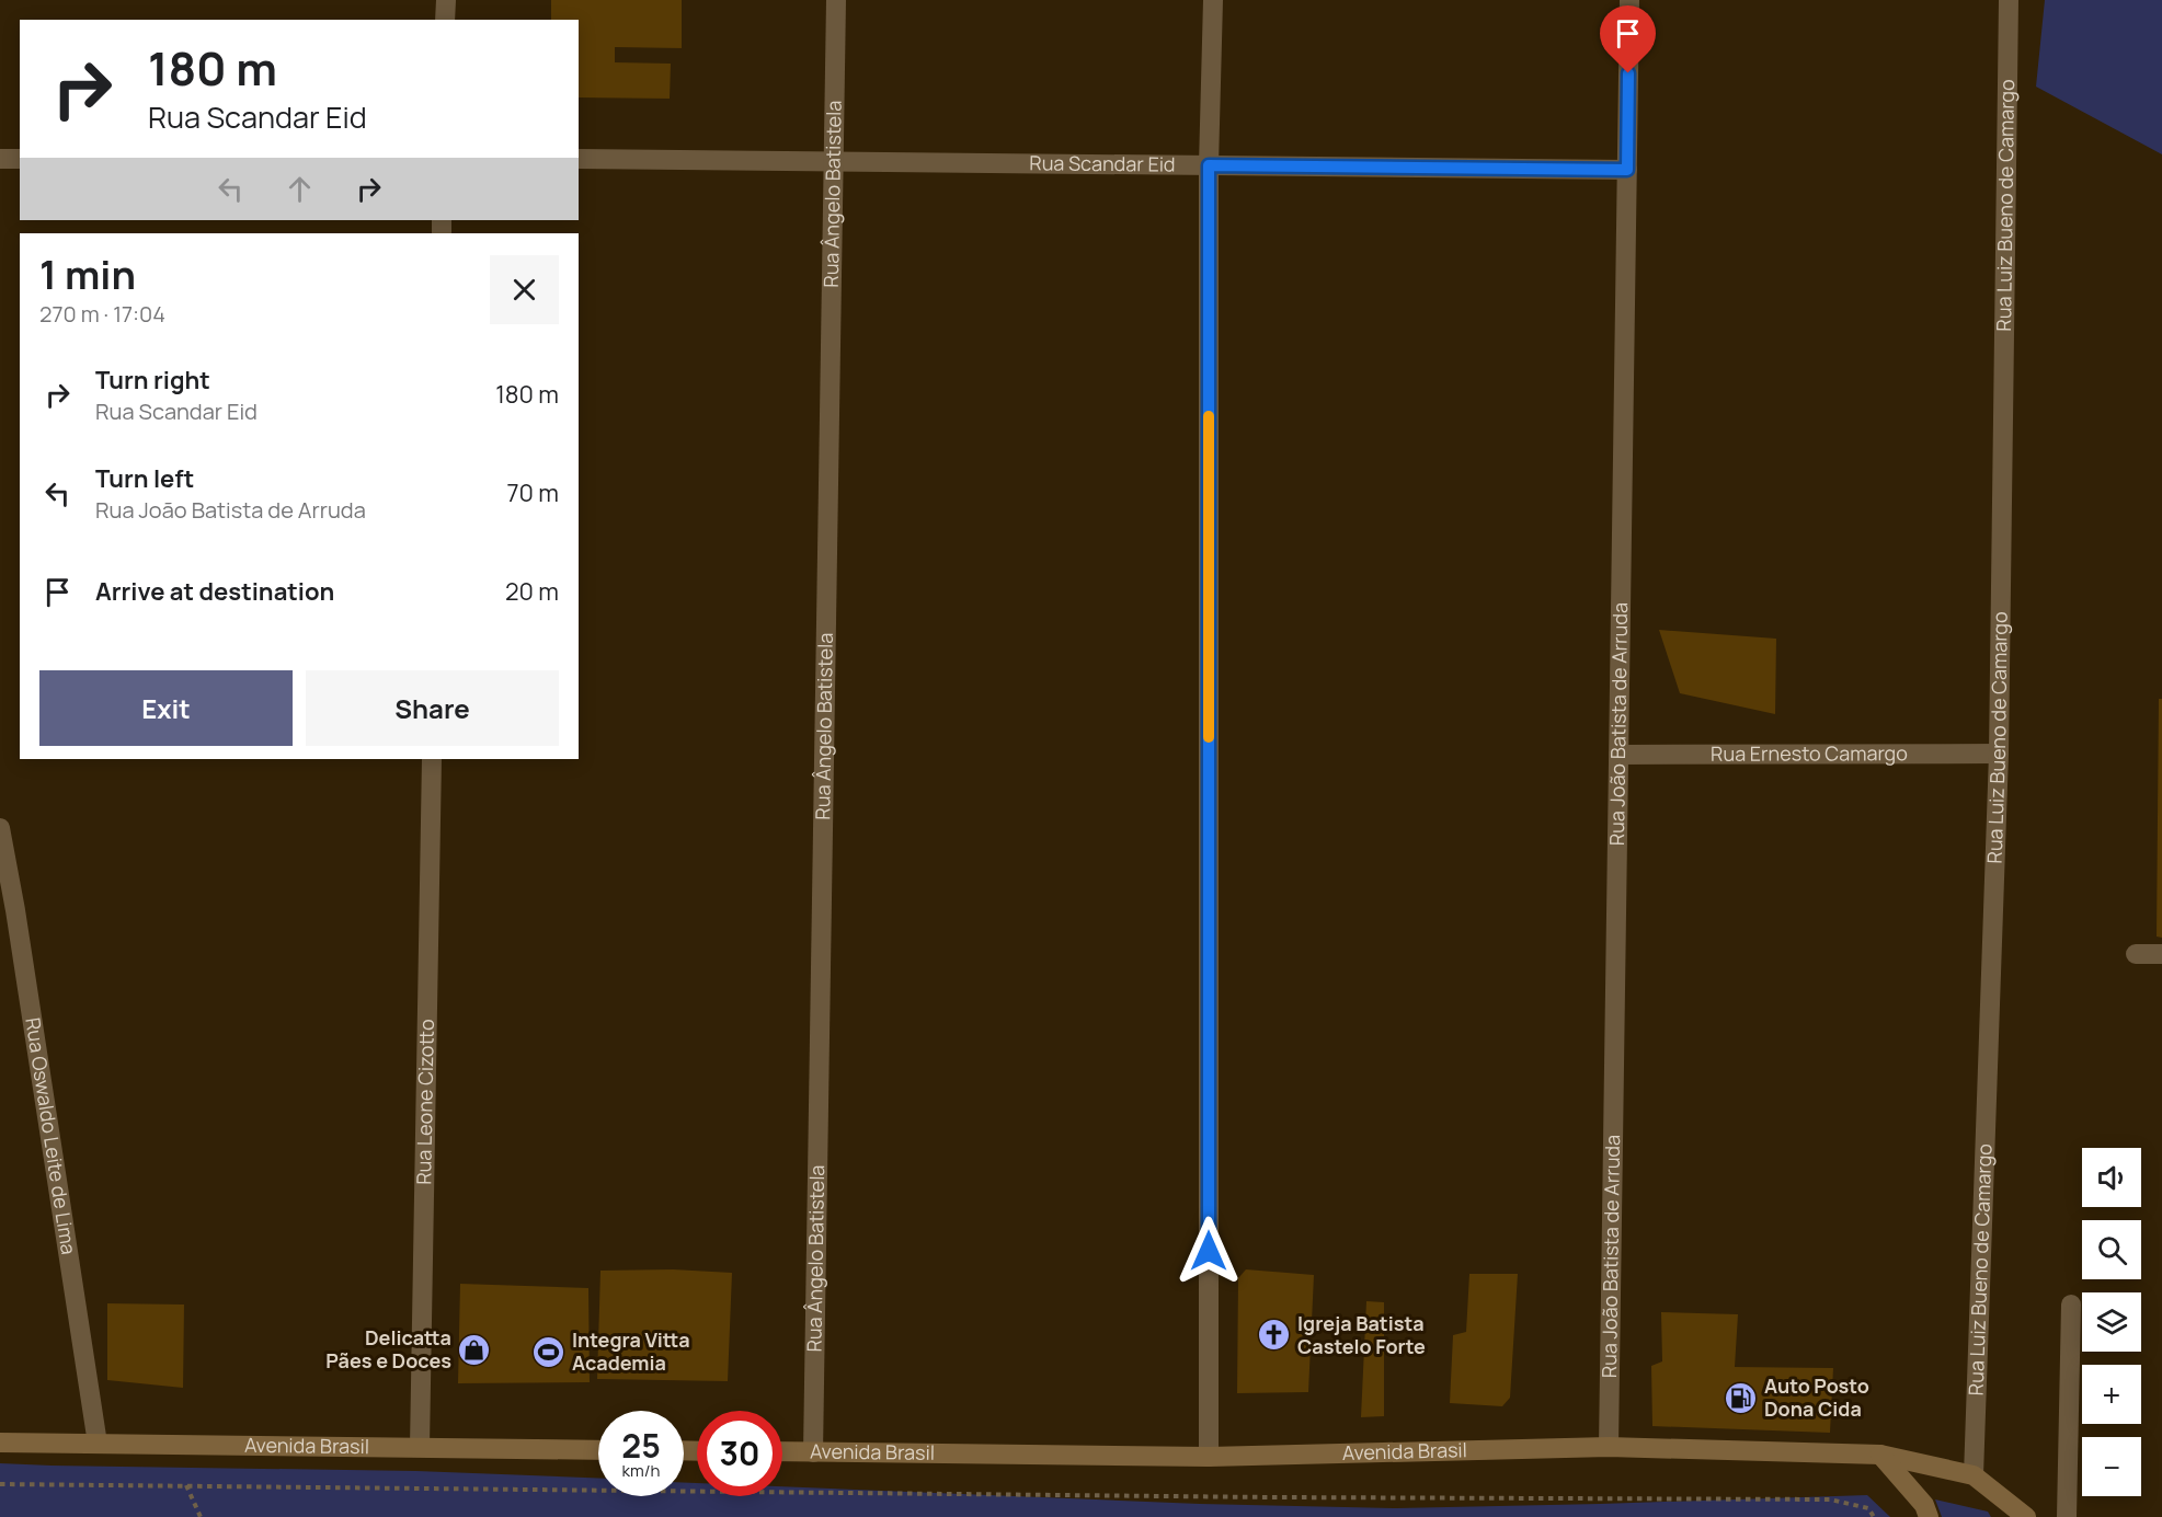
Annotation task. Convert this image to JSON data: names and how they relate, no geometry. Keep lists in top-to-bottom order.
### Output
{
  "streets": {
    "street": [
      "Rua Scandar Eid",
      "Rua Ângelo Batistela",
      "Rua Luiz Bueno de Camargo",
      "Rua João Batista de Arruda",
      "Rua Ernesto Camargo",
      "Rua Leone Cizotto",
      "Rua Oswaldo Leite de Lima",
      "Avenida Brasil"
    ]
  },
  "crossings": [
    ["Rua Scandar Eid", "Rua Ângelo Batistela"],
    ["Rua Scandar Eid", "Rua João Batista de Arruda"],
    ["Rua Ângelo Batistela", "Avenida Brasil"],
    ["Rua Luiz Bueno de Camargo", "Rua Ernesto Camargo"],
    ["Rua Luiz Bueno de Camargo", "Avenida Brasil"],
    ["Rua João Batista de Arruda", "Rua Ernesto Camargo"],
    ["Rua João Batista de Arruda", "Avenida Brasil"],
    ["Rua Leone Cizotto", "Avenida Brasil"],
    ["Rua Oswaldo Leite de Lima", "Avenida Brasil"]
  ],
  "places": {
    "church": ["Igreja Batista Castelo Forte"],
    "shop": ["Delicatta Pães e Doces"],
    "sports": ["Integra Vitta Academia"],
    "fuel station": ["Auto Posto Dona Cida"]
  },
  "page": {
    "turn": ["180 m", "Rua Scandar Eid"],
    "heading": ["1 min", "270 m · 17:04"],
    "list": [
      {
        "name": "Turn right",
        "note": "Rua Scandar Eid",
        "value": "180 m"
      },
      {
        "name": "Turn left",
        "note": "Rua João Batista de Arruda",
        "value": "70 m"
      },
      {
        "name": "Arrive at destination",
        "value": "20 m"
      }
    ],
    "buttons": ["Exit", "Share"],
    "map_buttons": ["+", "−"],
    "speed": "25 km/h",
    "limit": "30"
  }
}
